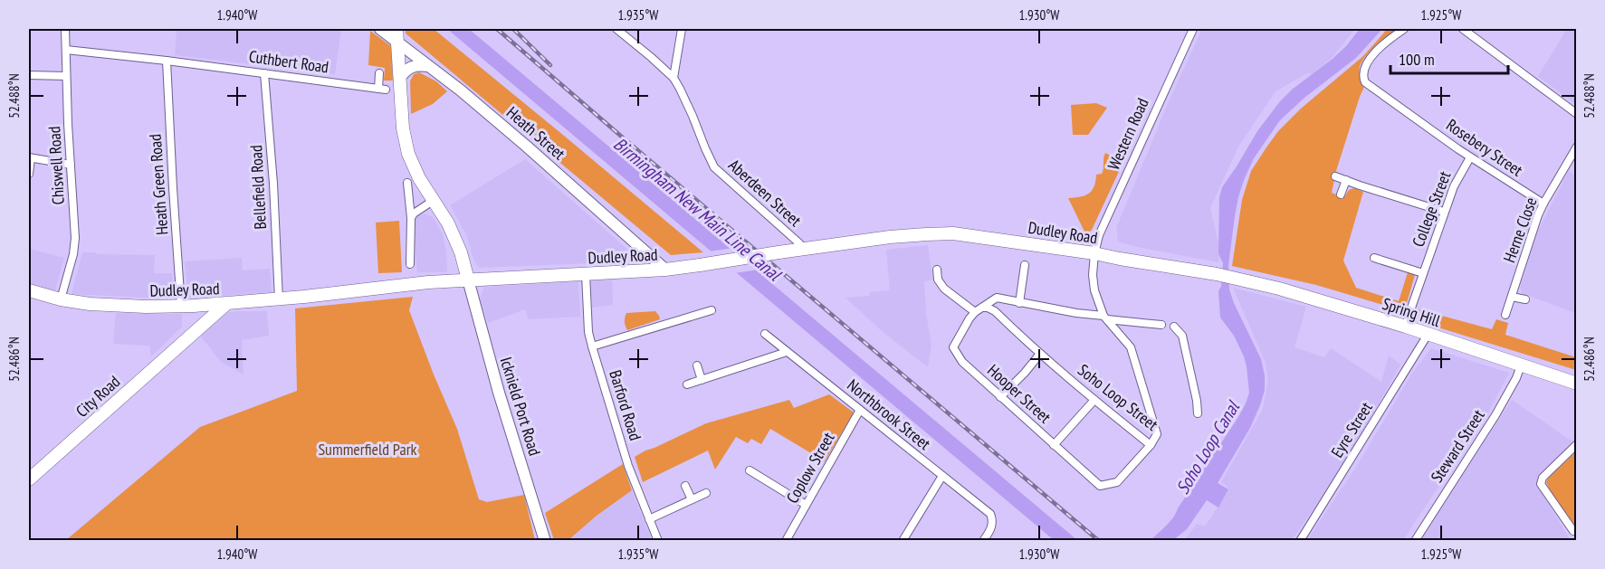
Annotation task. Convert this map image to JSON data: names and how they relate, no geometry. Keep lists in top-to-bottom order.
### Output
{
  "streets": {
    "main road": [
      "Heath Street",
      "Dudley Road",
      "Spring Hill",
      "City Road",
      "Icknield Port Road"
    ],
    "street": [
      "Cuthbert Road",
      "Western Road",
      "Rosebery Street",
      "Chiswell Road",
      "Heath Green Road",
      "Bellefield Road",
      "Aberdeen Street",
      "College Street",
      "Herne Close",
      "Hooper Street",
      "Soho Loop Street",
      "Barford Road",
      "Northbrook Street",
      "Eyre Street",
      "Steward Street",
      "Coplow Street"
    ]
  },
  "crossings": [
    ["Cuthbert Road", "Chiswell Road"],
    ["Cuthbert Road", "Heath Green Road"],
    ["Cuthbert Road", "Bellefield Road"],
    ["Heath Street", "Dudley Road"],
    ["Western Road", "Dudley Road"],
    ["Western Road", "Soho Loop Street"],
    ["Rosebery Street", "College Street"],
    ["Rosebery Street", "Herne Close"],
    ["Chiswell Road", "Dudley Road"],
    ["Heath Green Road", "Dudley Road"],
    ["Bellefield Road", "Dudley Road"],
    ["Aberdeen Street", "Dudley Road"],
    ["College Street", "Spring Hill"],
    ["Dudley Road", "Spring Hill"],
    ["Dudley Road", "City Road"],
    ["Dudley Road", "Barford Road"],
    ["Dudley Road", "Icknield Port Road"],
    ["Spring Hill", "Eyre Street"],
    ["Spring Hill", "Steward Street"],
    ["Hooper Street", "Soho Loop Street"],
    ["Northbrook Street", "Coplow Street"]
  ],
  "water": ["Birmingham New Main Line Canal", "Soho Loop Canal"],
  "parks": ["Summerfield Park"],
  "scale_bar": "100 m",
  "coordinates": [
    "1.940°W",
    "1.935°W",
    "1.930°W",
    "1.925°W",
    "52.488°N",
    "52.486°N"
  ]
}
